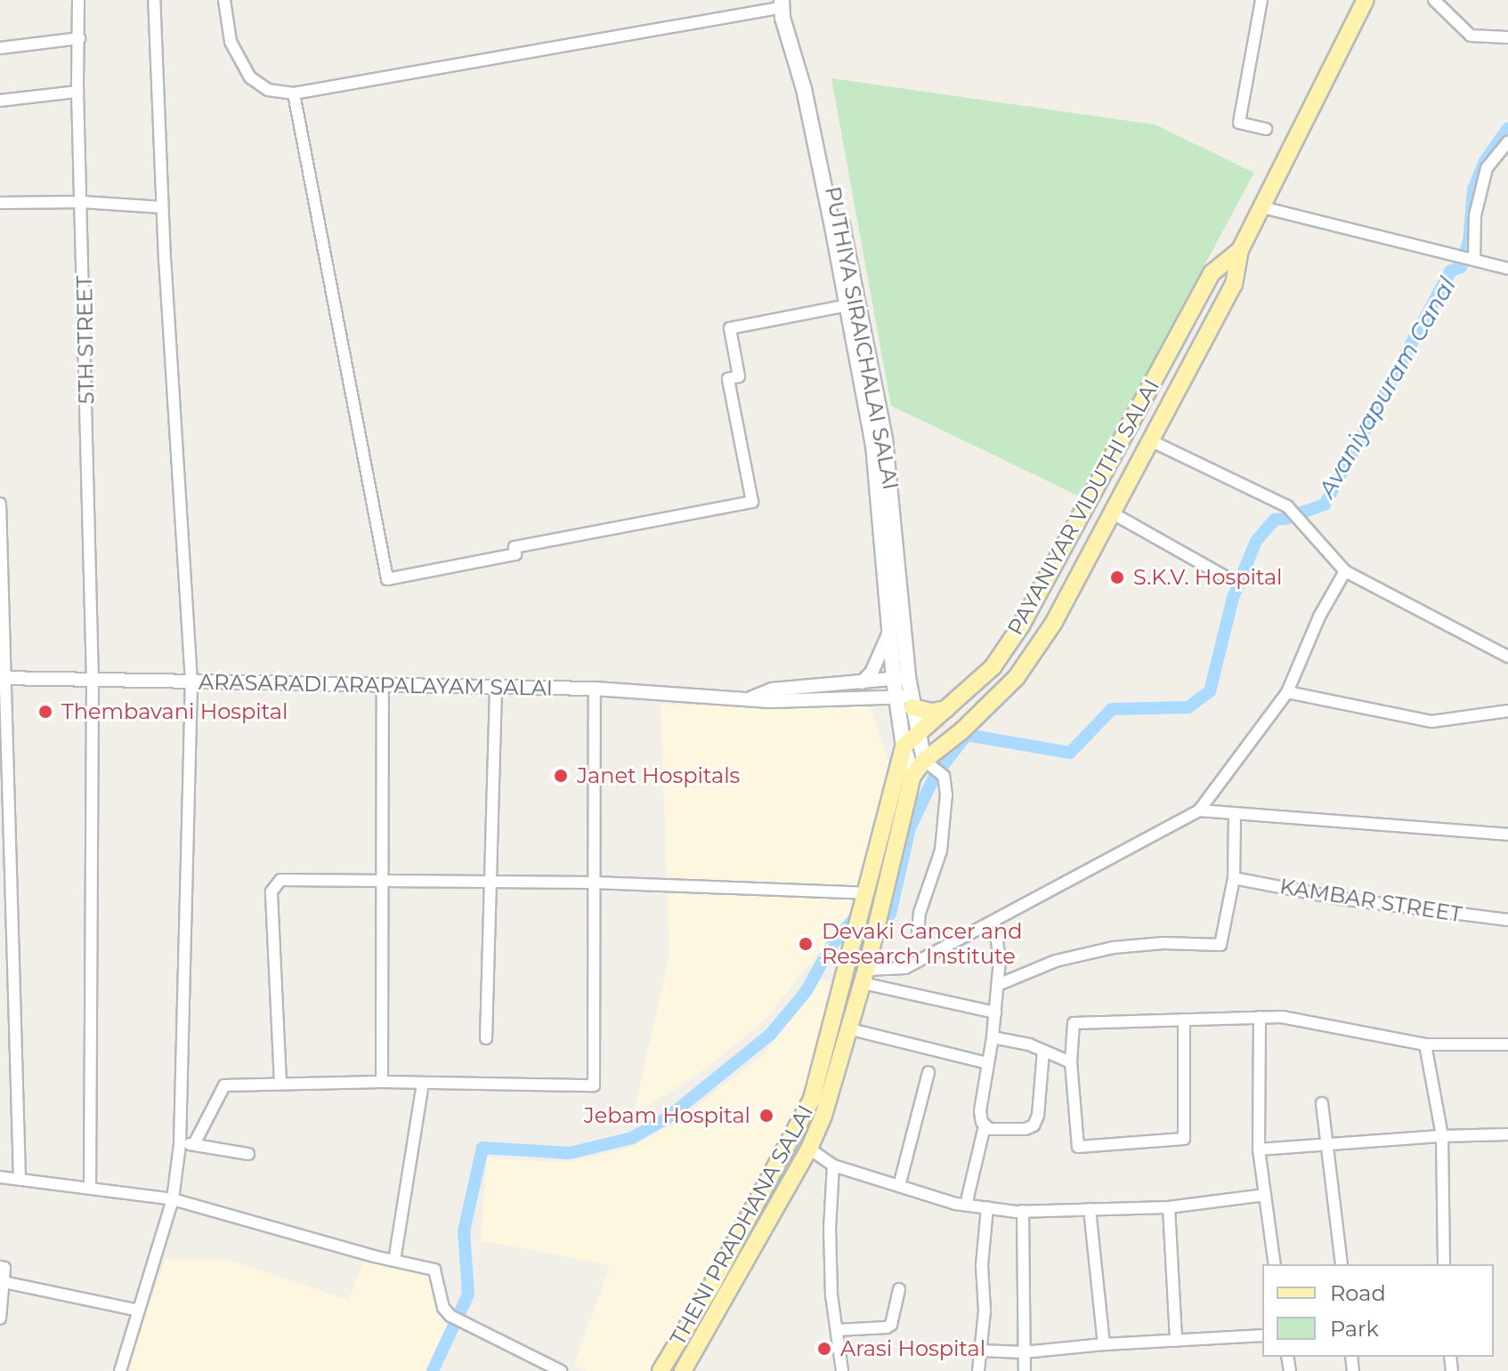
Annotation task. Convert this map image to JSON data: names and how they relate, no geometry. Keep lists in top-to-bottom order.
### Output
{
  "streets": {
    "main road": ["PUTHIYA SIRAICHALAI SALAI", "PAYANIYAR VIDUTHI SALAI", "THENI PRADHANA SALAI"],
    "street": ["5TH STREET", "ARASARADI ARAPALAYAM SALAI", "KAMBAR STREET"]
  },
  "crossings": [
    ["PUTHIYA SIRAICHALAI SALAI", "ARASARADI ARAPALAYAM SALAI"],
    ["5TH STREET", "ARASARADI ARAPALAYAM SALAI"],
    ["PAYANIYAR VIDUTHI SALAI", "THENI PRADHANA SALAI"]
  ],
  "water": ["Avaniyapuram Canal"],
  "places": [
    "S.K.V. Hospital",
    "Thembavani Hospital",
    "Janet Hospitals",
    "Devaki Cancer and Research Institute",
    "Jebam Hospital",
    "Arasi Hospital"
  ],
  "legend": ["Road", "Park"]
}
